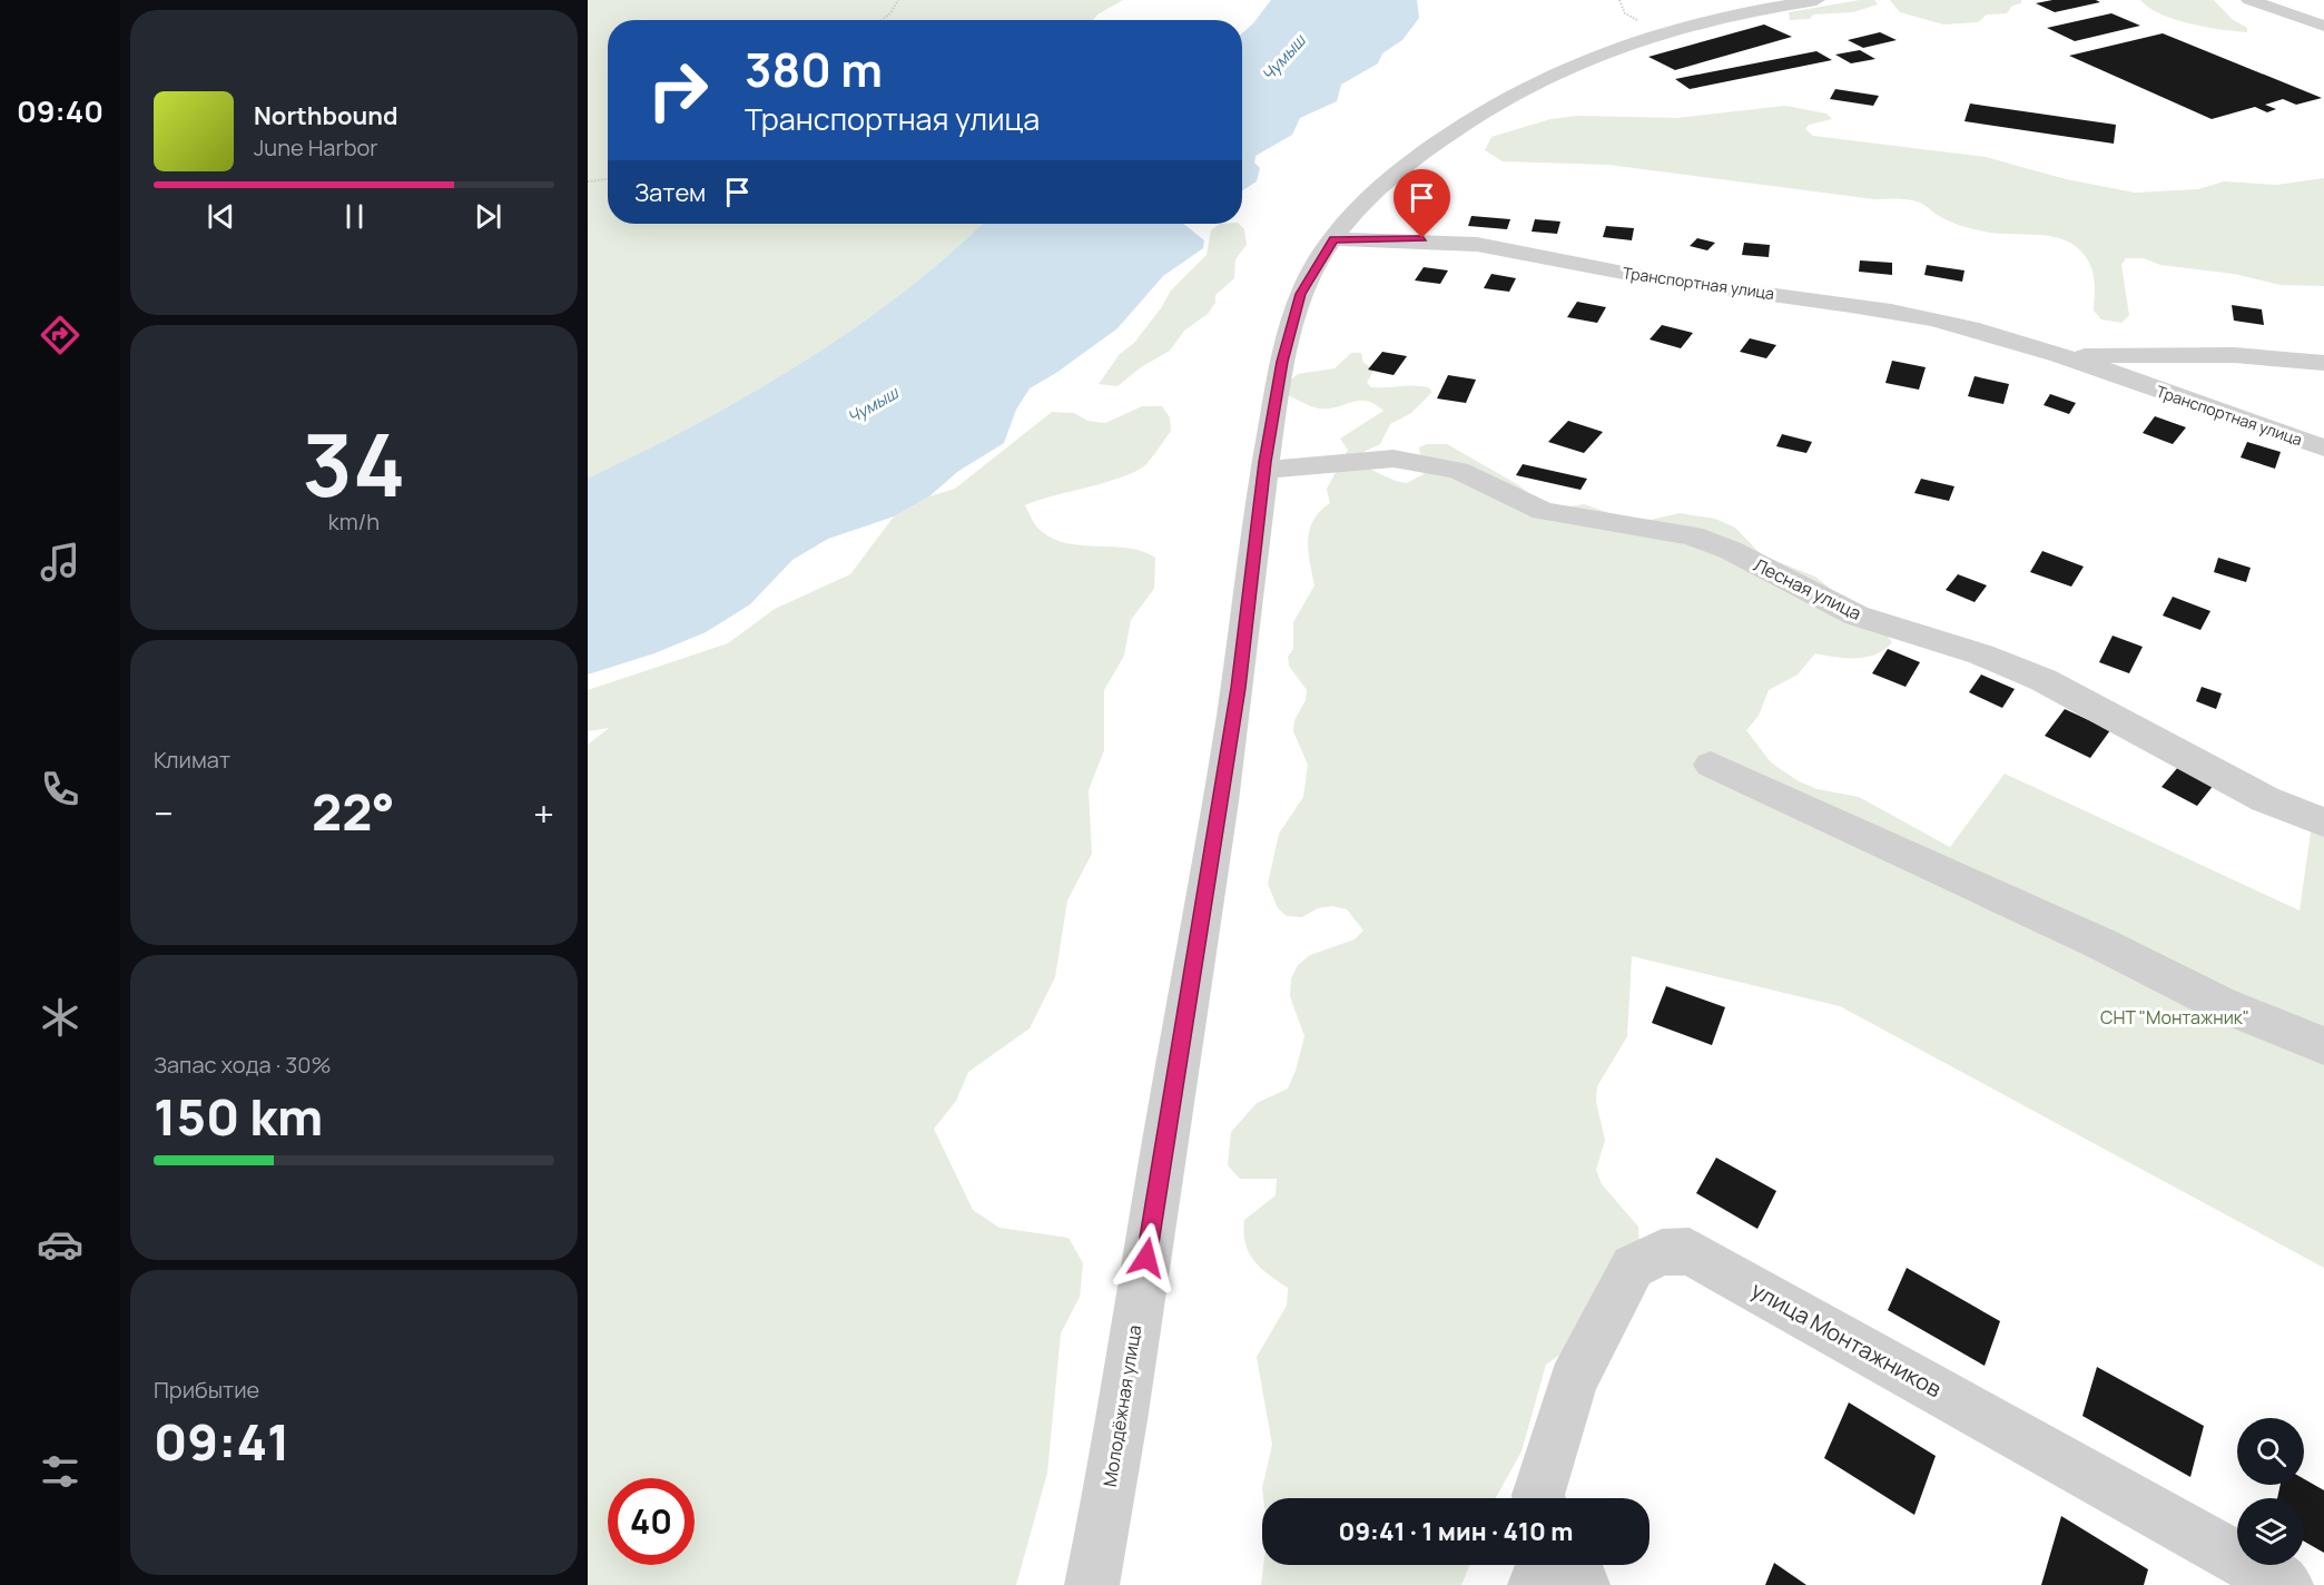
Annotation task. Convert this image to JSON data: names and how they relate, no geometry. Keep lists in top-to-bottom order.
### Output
{
  "streets": {
    "street": [
      "Транспортная улица",
      "Лесная улица",
      "улица Монтажников",
      "Молодёжная улица"
    ]
  },
  "crossings": [
    ["Транспортная улица", "Молодёжная улица"],
    ["Лесная улица", "Молодёжная улица"]
  ],
  "water": ["Чумыш"],
  "parks": ["СНТ \"Монтажник\""],
  "page": {
    "tabs": "09:40",
    "turn": ["380 m", "Транспортная улица"],
    "song": ["Northbound", "June Harbor"],
    "then": "Затем",
    "tile": [
      ["34", "km/h"],
      "Климат",
      ["Запас хода · 30%", "150 km"],
      ["Прибытие", "09:41"]
    ],
    "heat": ["−", "22°", "+"],
    "limit": "40",
    "trip": "09:41 · 1 мин · 410 m"
  }
}
